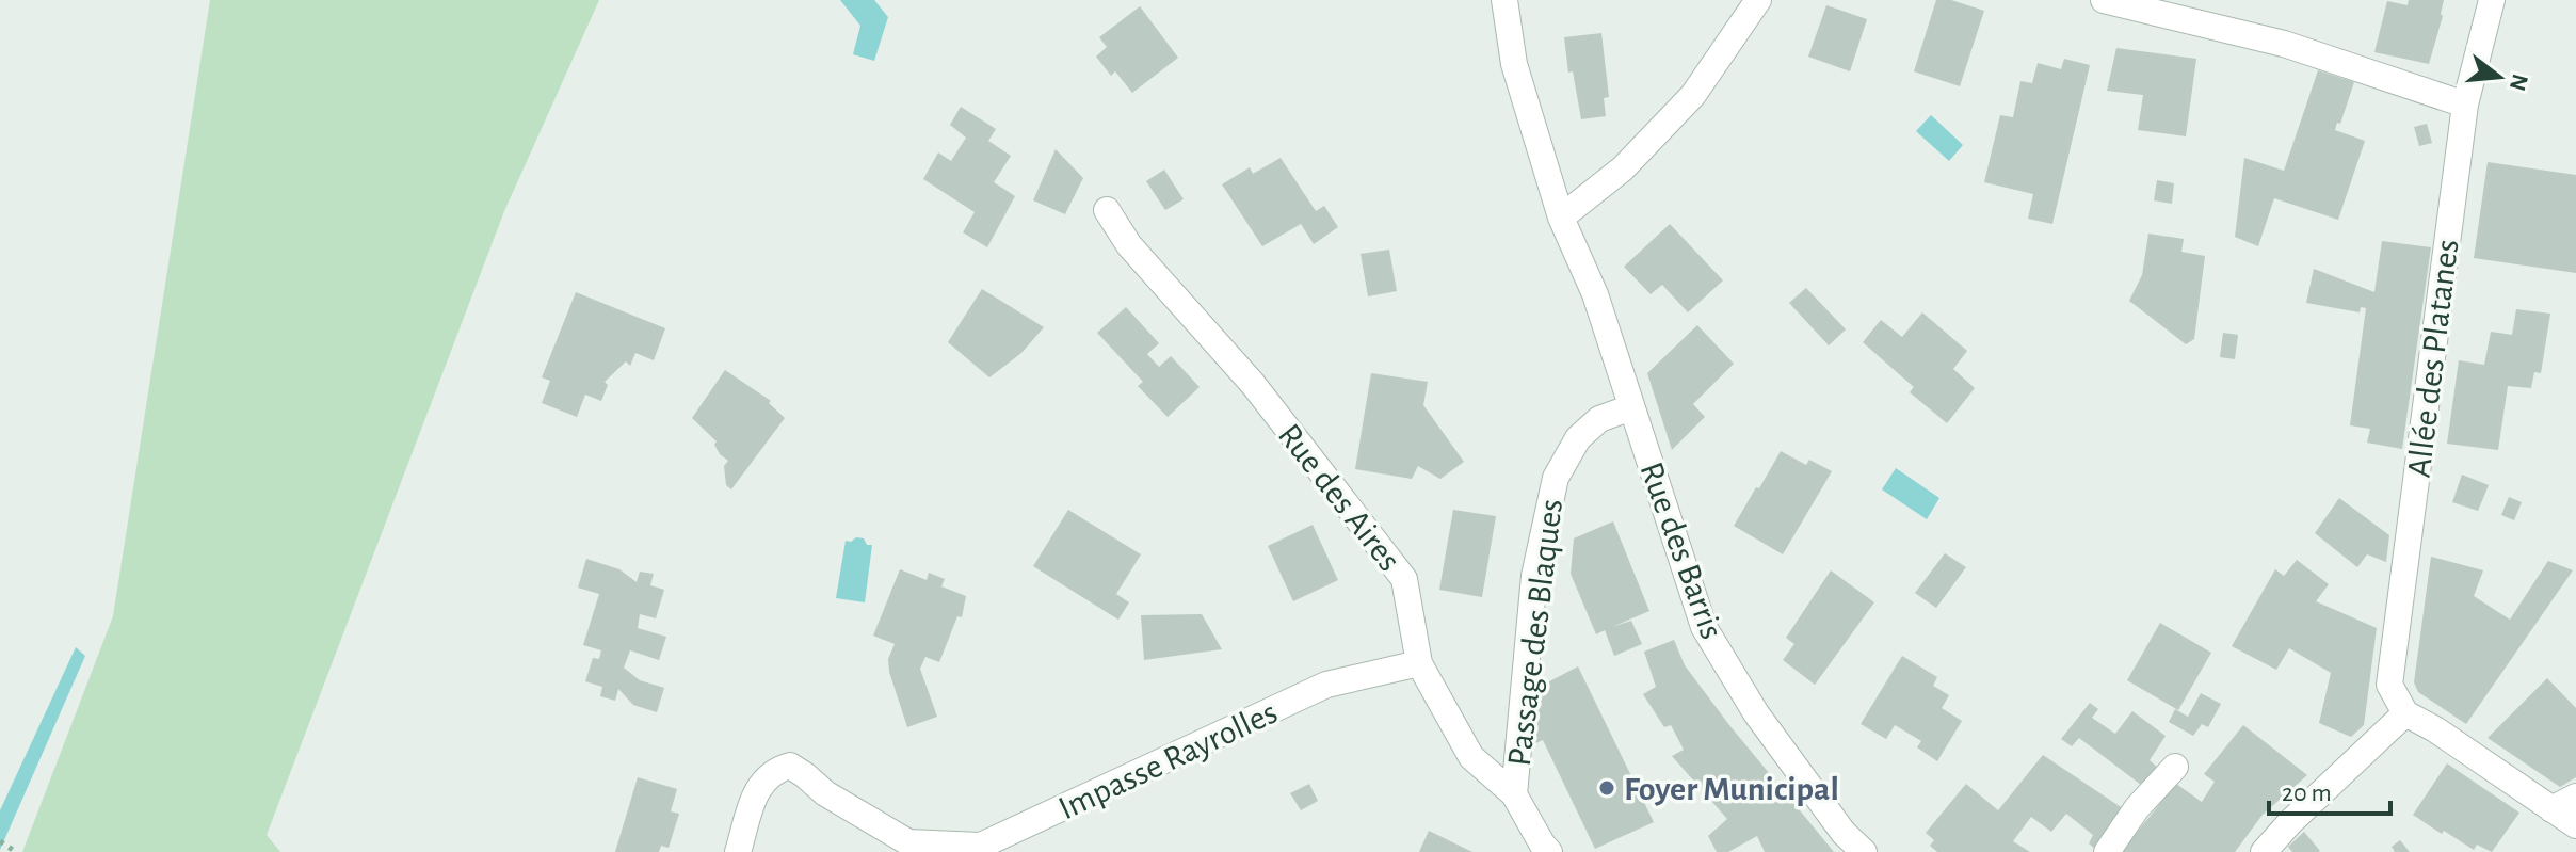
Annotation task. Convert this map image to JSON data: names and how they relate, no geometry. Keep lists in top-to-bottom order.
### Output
{
  "streets": {
    "street": [
      "Allée des Platanes",
      "Rue des Aires",
      "Rue des Barris",
      "Passage des Blaques",
      "Impasse Rayrolles"
    ]
  },
  "crossings": [
    ["Rue des Aires", "Passage des Blaques"],
    ["Rue des Aires", "Impasse Rayrolles"],
    ["Rue des Barris", "Passage des Blaques"]
  ],
  "places": ["Foyer Municipal"],
  "scale_bar": "20 m",
  "north": "right"
}
